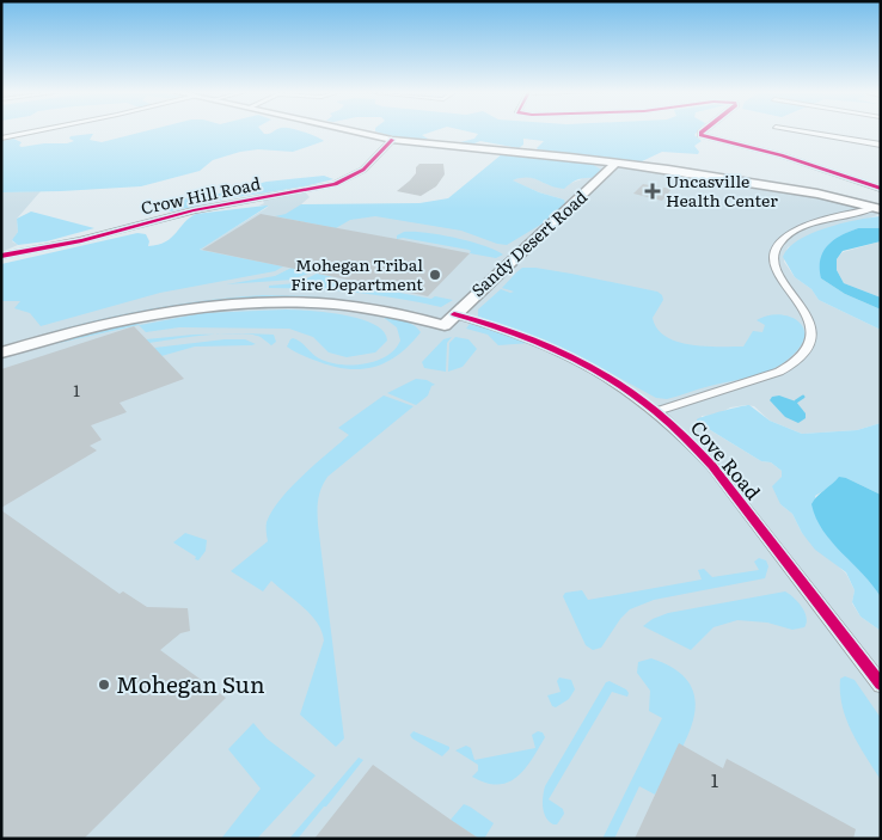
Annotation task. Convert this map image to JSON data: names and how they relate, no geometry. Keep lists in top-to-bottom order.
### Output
{
  "streets": {
    "main road": ["Sandy Desert Road"],
    "street": ["Crow Hill Road", "Cove Road"]
  },
  "crossings": [
    ["Sandy Desert Road", "Cove Road"]
  ],
  "places": {
    "health": ["Uncasville Health Center"],
    "other": ["Mohegan Tribal Fire Department", "Mohegan Sun"]
  },
  "house_numbers": ["1", "1"]
}
